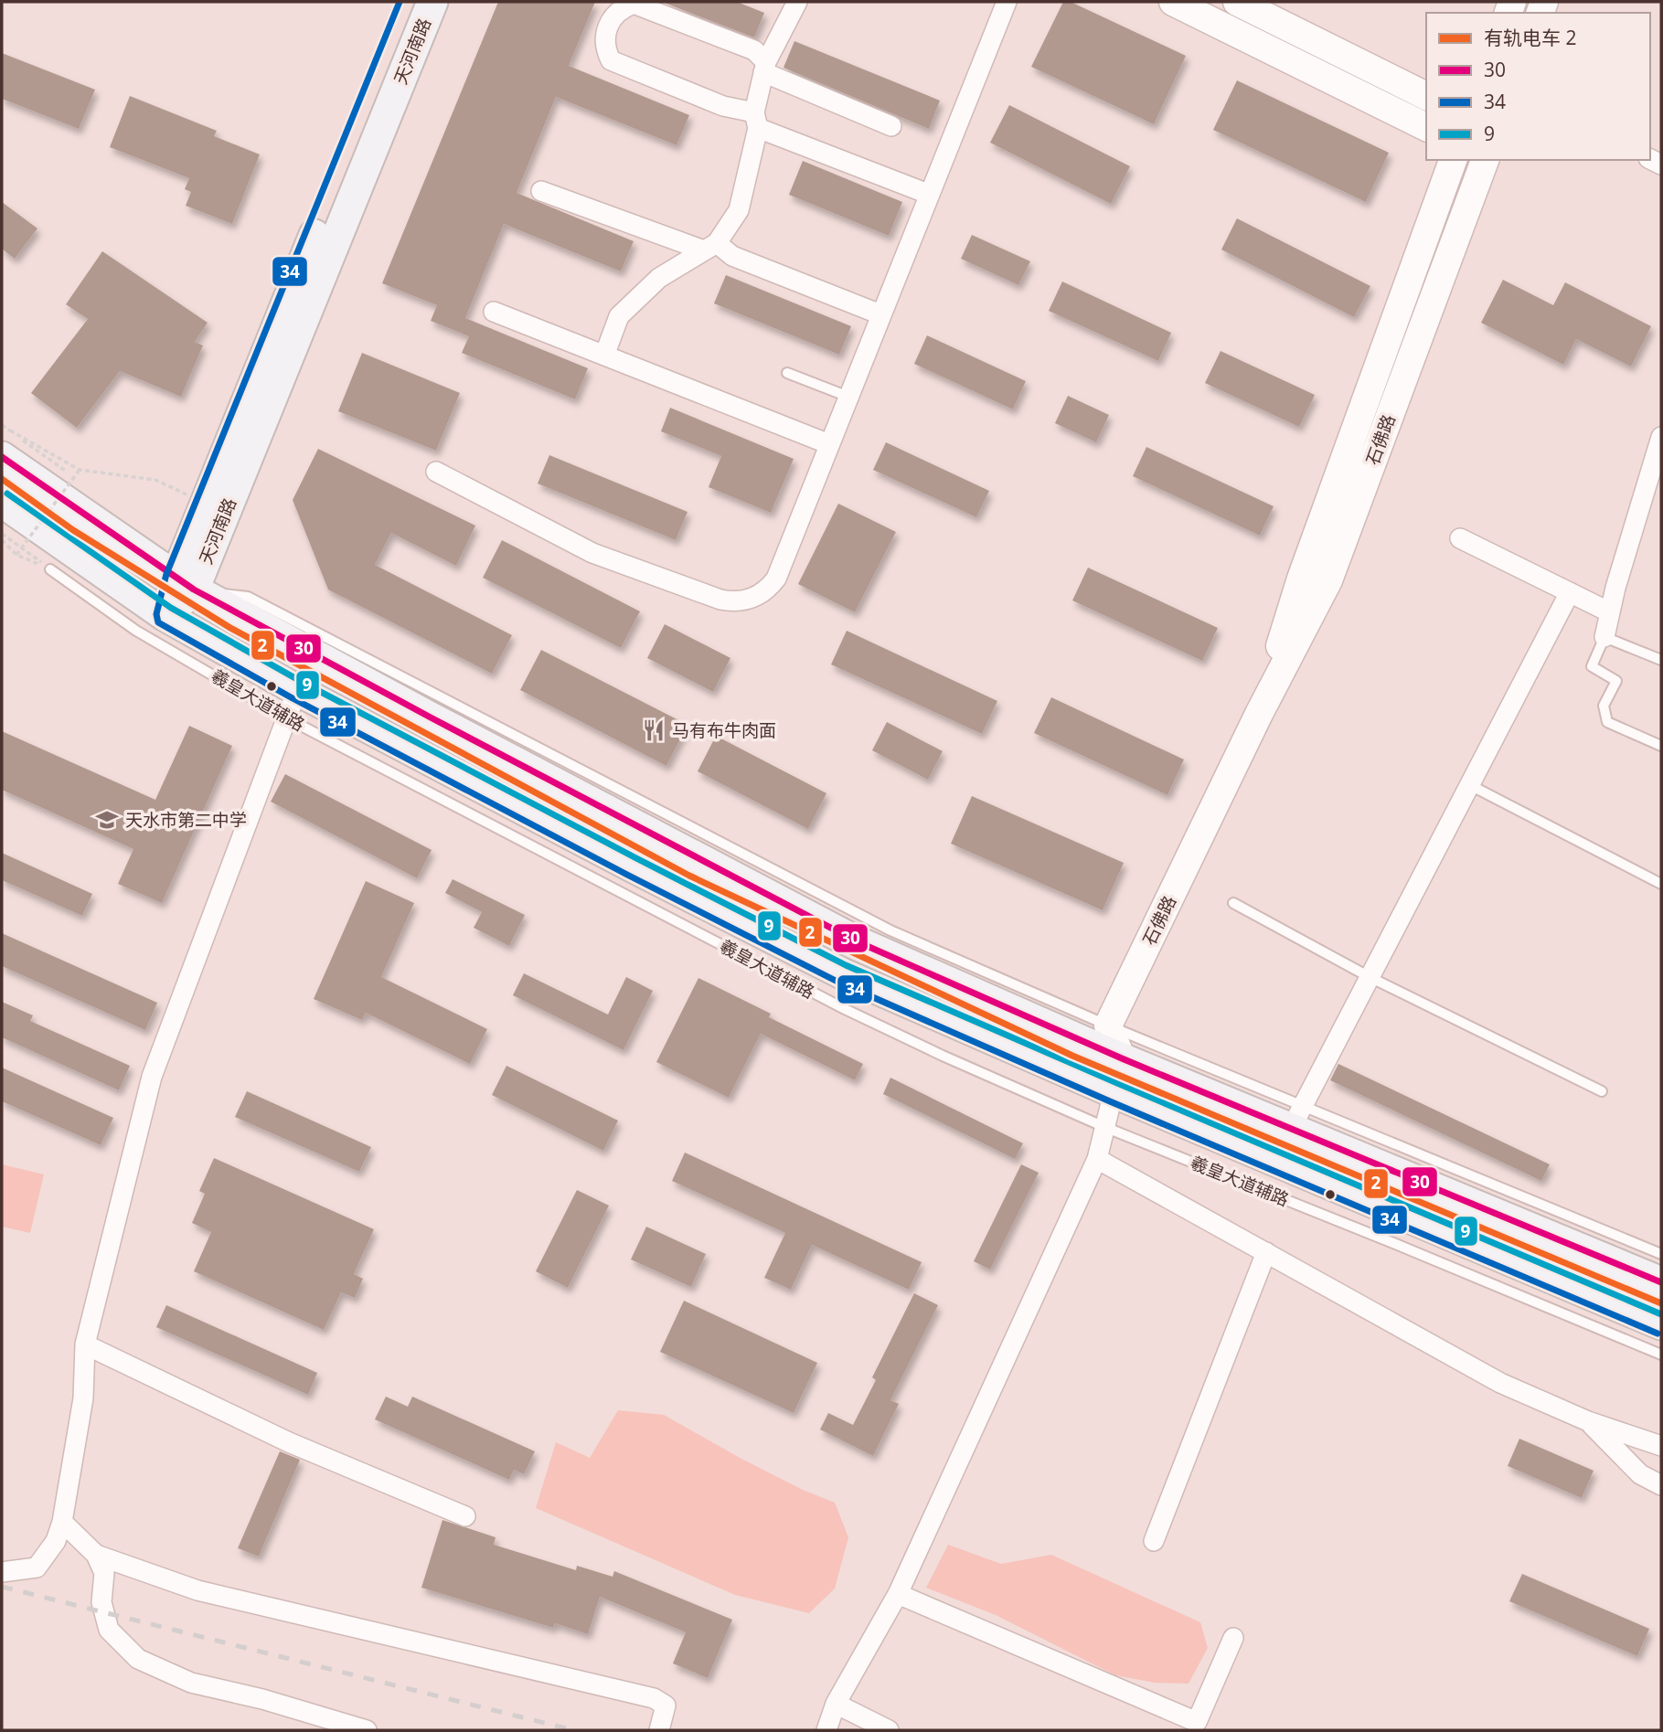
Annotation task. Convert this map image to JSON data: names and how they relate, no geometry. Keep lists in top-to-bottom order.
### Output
{
  "streets": {
    "main road": ["天河南路"],
    "street": ["石佛路"],
    "lane": ["羲皇大道辅路"]
  },
  "places": {
    "restaurant": ["马有布牛肉面"],
    "school or university": ["天水市第二中学"]
  },
  "lines": [
    "transit line 34",
    "transit line 30",
    "tram line 2",
    "transit line 9"
  ],
  "legend": [
    "有轨电车 2",
    "30",
    "34",
    "9"
  ]
}
